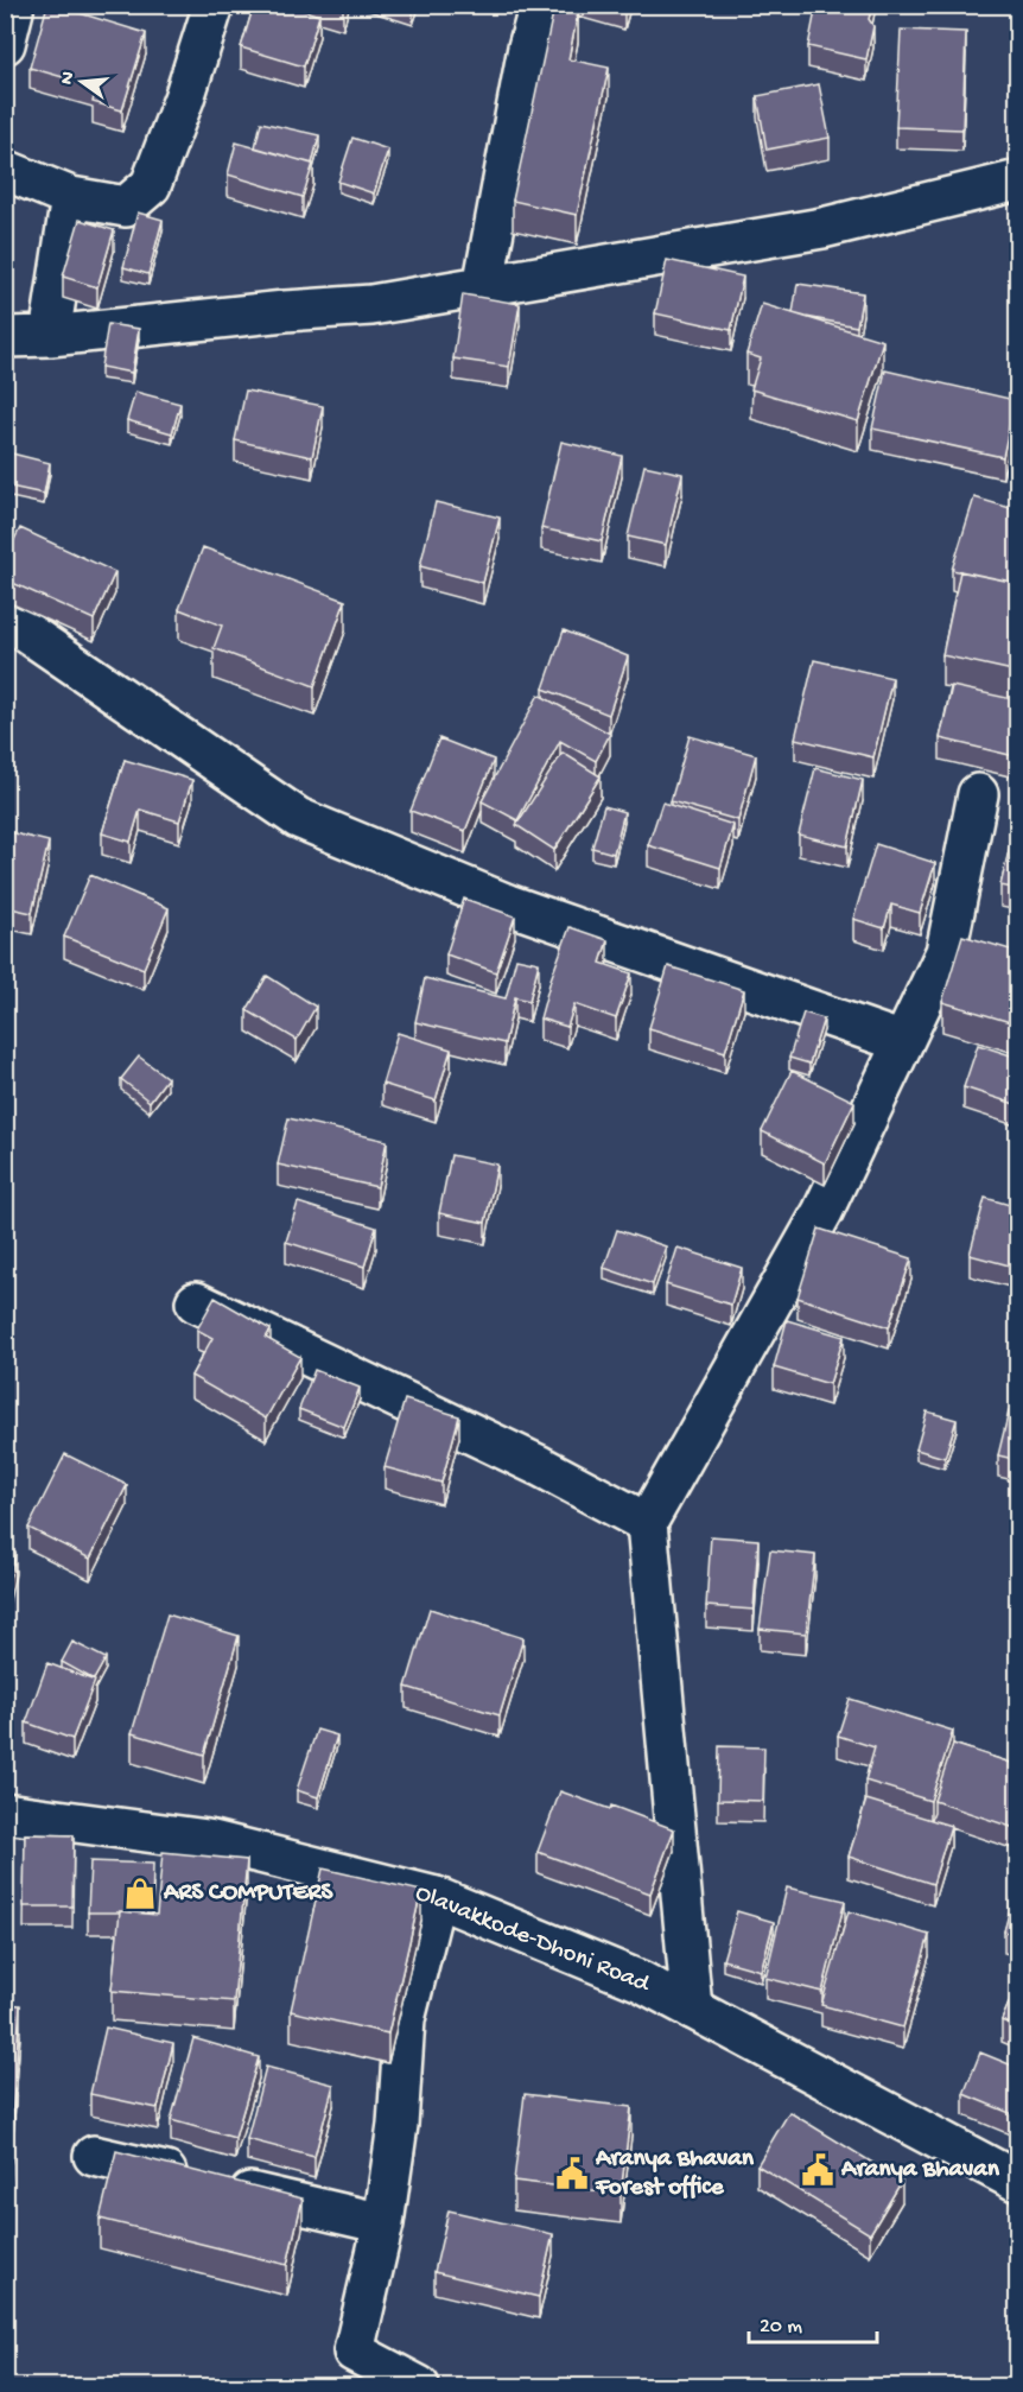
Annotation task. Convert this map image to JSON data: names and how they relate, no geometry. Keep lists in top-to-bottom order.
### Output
{
  "streets": {
    "street": ["Olavakkode-Dhoni Road"]
  },
  "places": {
    "shop": ["ARS COMPUTERS"],
    "public building": ["Aranya Bhavan", "Aranya Bhavan Forest office"]
  },
  "scale_bar": "20 m",
  "north": "left"
}
